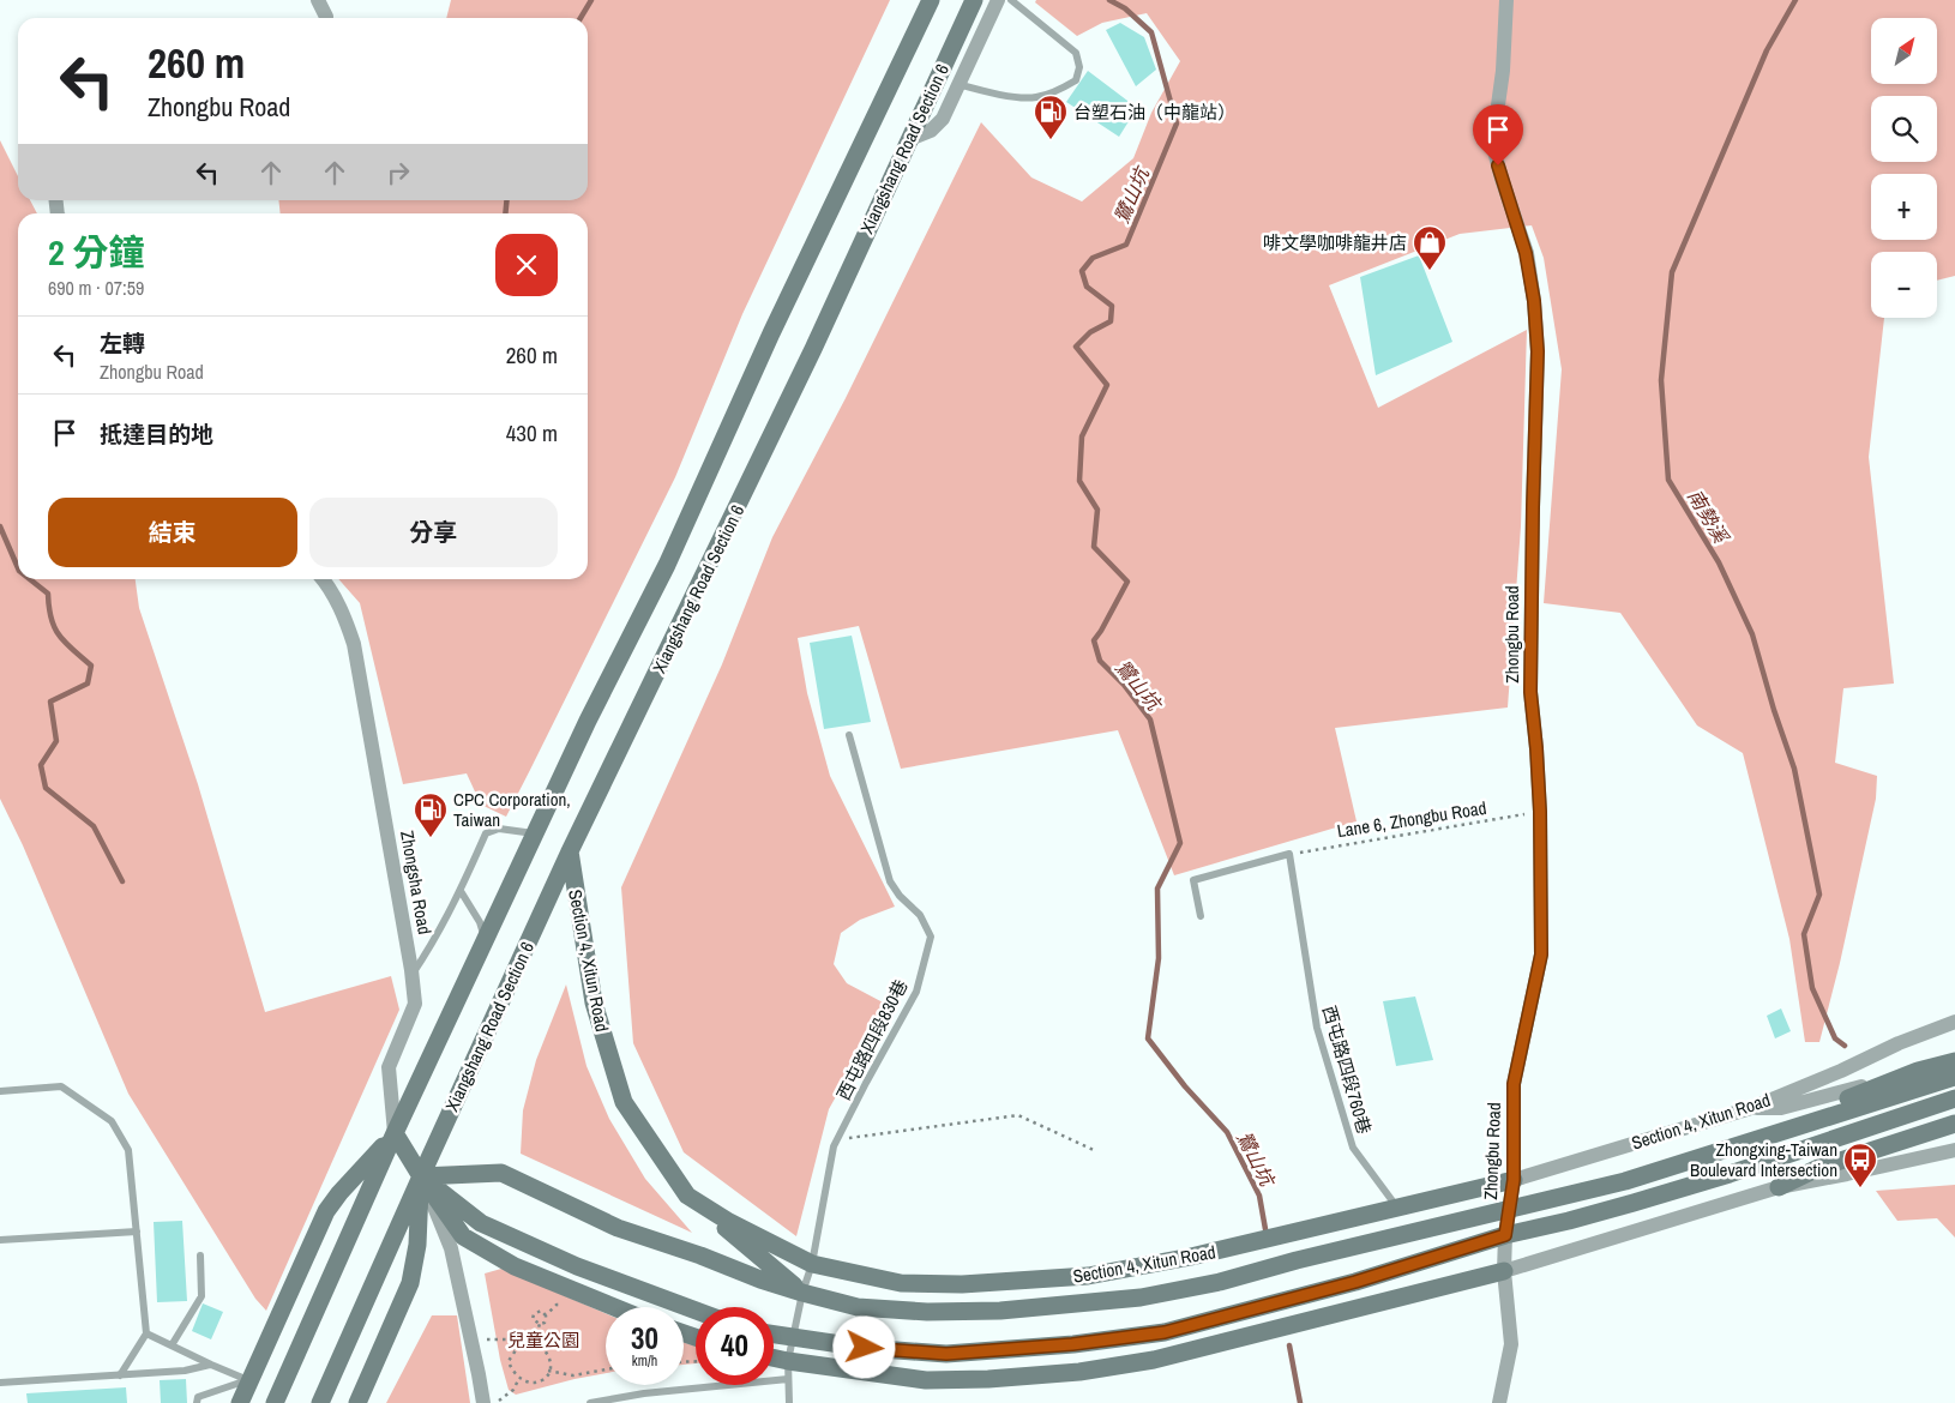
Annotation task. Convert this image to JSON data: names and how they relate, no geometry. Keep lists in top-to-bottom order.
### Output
{
  "streets": {
    "street": [
      "Xiangshang Road Section 6",
      "Zhongbu Road",
      "Zhongsha Road",
      "Section 4, Xitun Road"
    ],
    "lane": ["西屯路四段830巷", "西屯路四段760巷"],
    "path": ["Lane 6, Zhongbu Road"]
  },
  "crossings": [
    ["Xiangshang Road Section 6", "Section 4, Xitun Road"],
    ["Zhongbu Road", "Lane 6, Zhongbu Road"],
    ["Zhongbu Road", "Section 4, Xitun Road"],
    ["Lane 6, Zhongbu Road", "西屯路四段760巷"],
    ["Section 4, Xitun Road", "西屯路四段830巷"],
    ["Section 4, Xitun Road", "西屯路四段760巷"]
  ],
  "water": ["鷺山坑", "南勢溪"],
  "parks": ["兒童公園"],
  "places": {
    "fuel station": ["台塑石油（中龍站）", "CPC Corporation, Taiwan"],
    "shop": ["啡文學咖啡龍井店"],
    "bus stop": ["Zhongxing-Taiwan Boulevard Intersection"]
  },
  "north": "top right",
  "page": {
    "map_buttons": ["+", "−"],
    "turn": ["260 m", "Zhongbu Road"],
    "heading": ["2 分鐘", "690 m · 07:59"],
    "list": [
      {
        "name": "左轉",
        "note": "Zhongbu Road",
        "value": "260 m"
      },
      {
        "name": "抵達目的地",
        "value": "430 m"
      }
    ],
    "buttons": ["結束", "分享"],
    "speed": "30 km/h",
    "limit": "40"
  }
}
